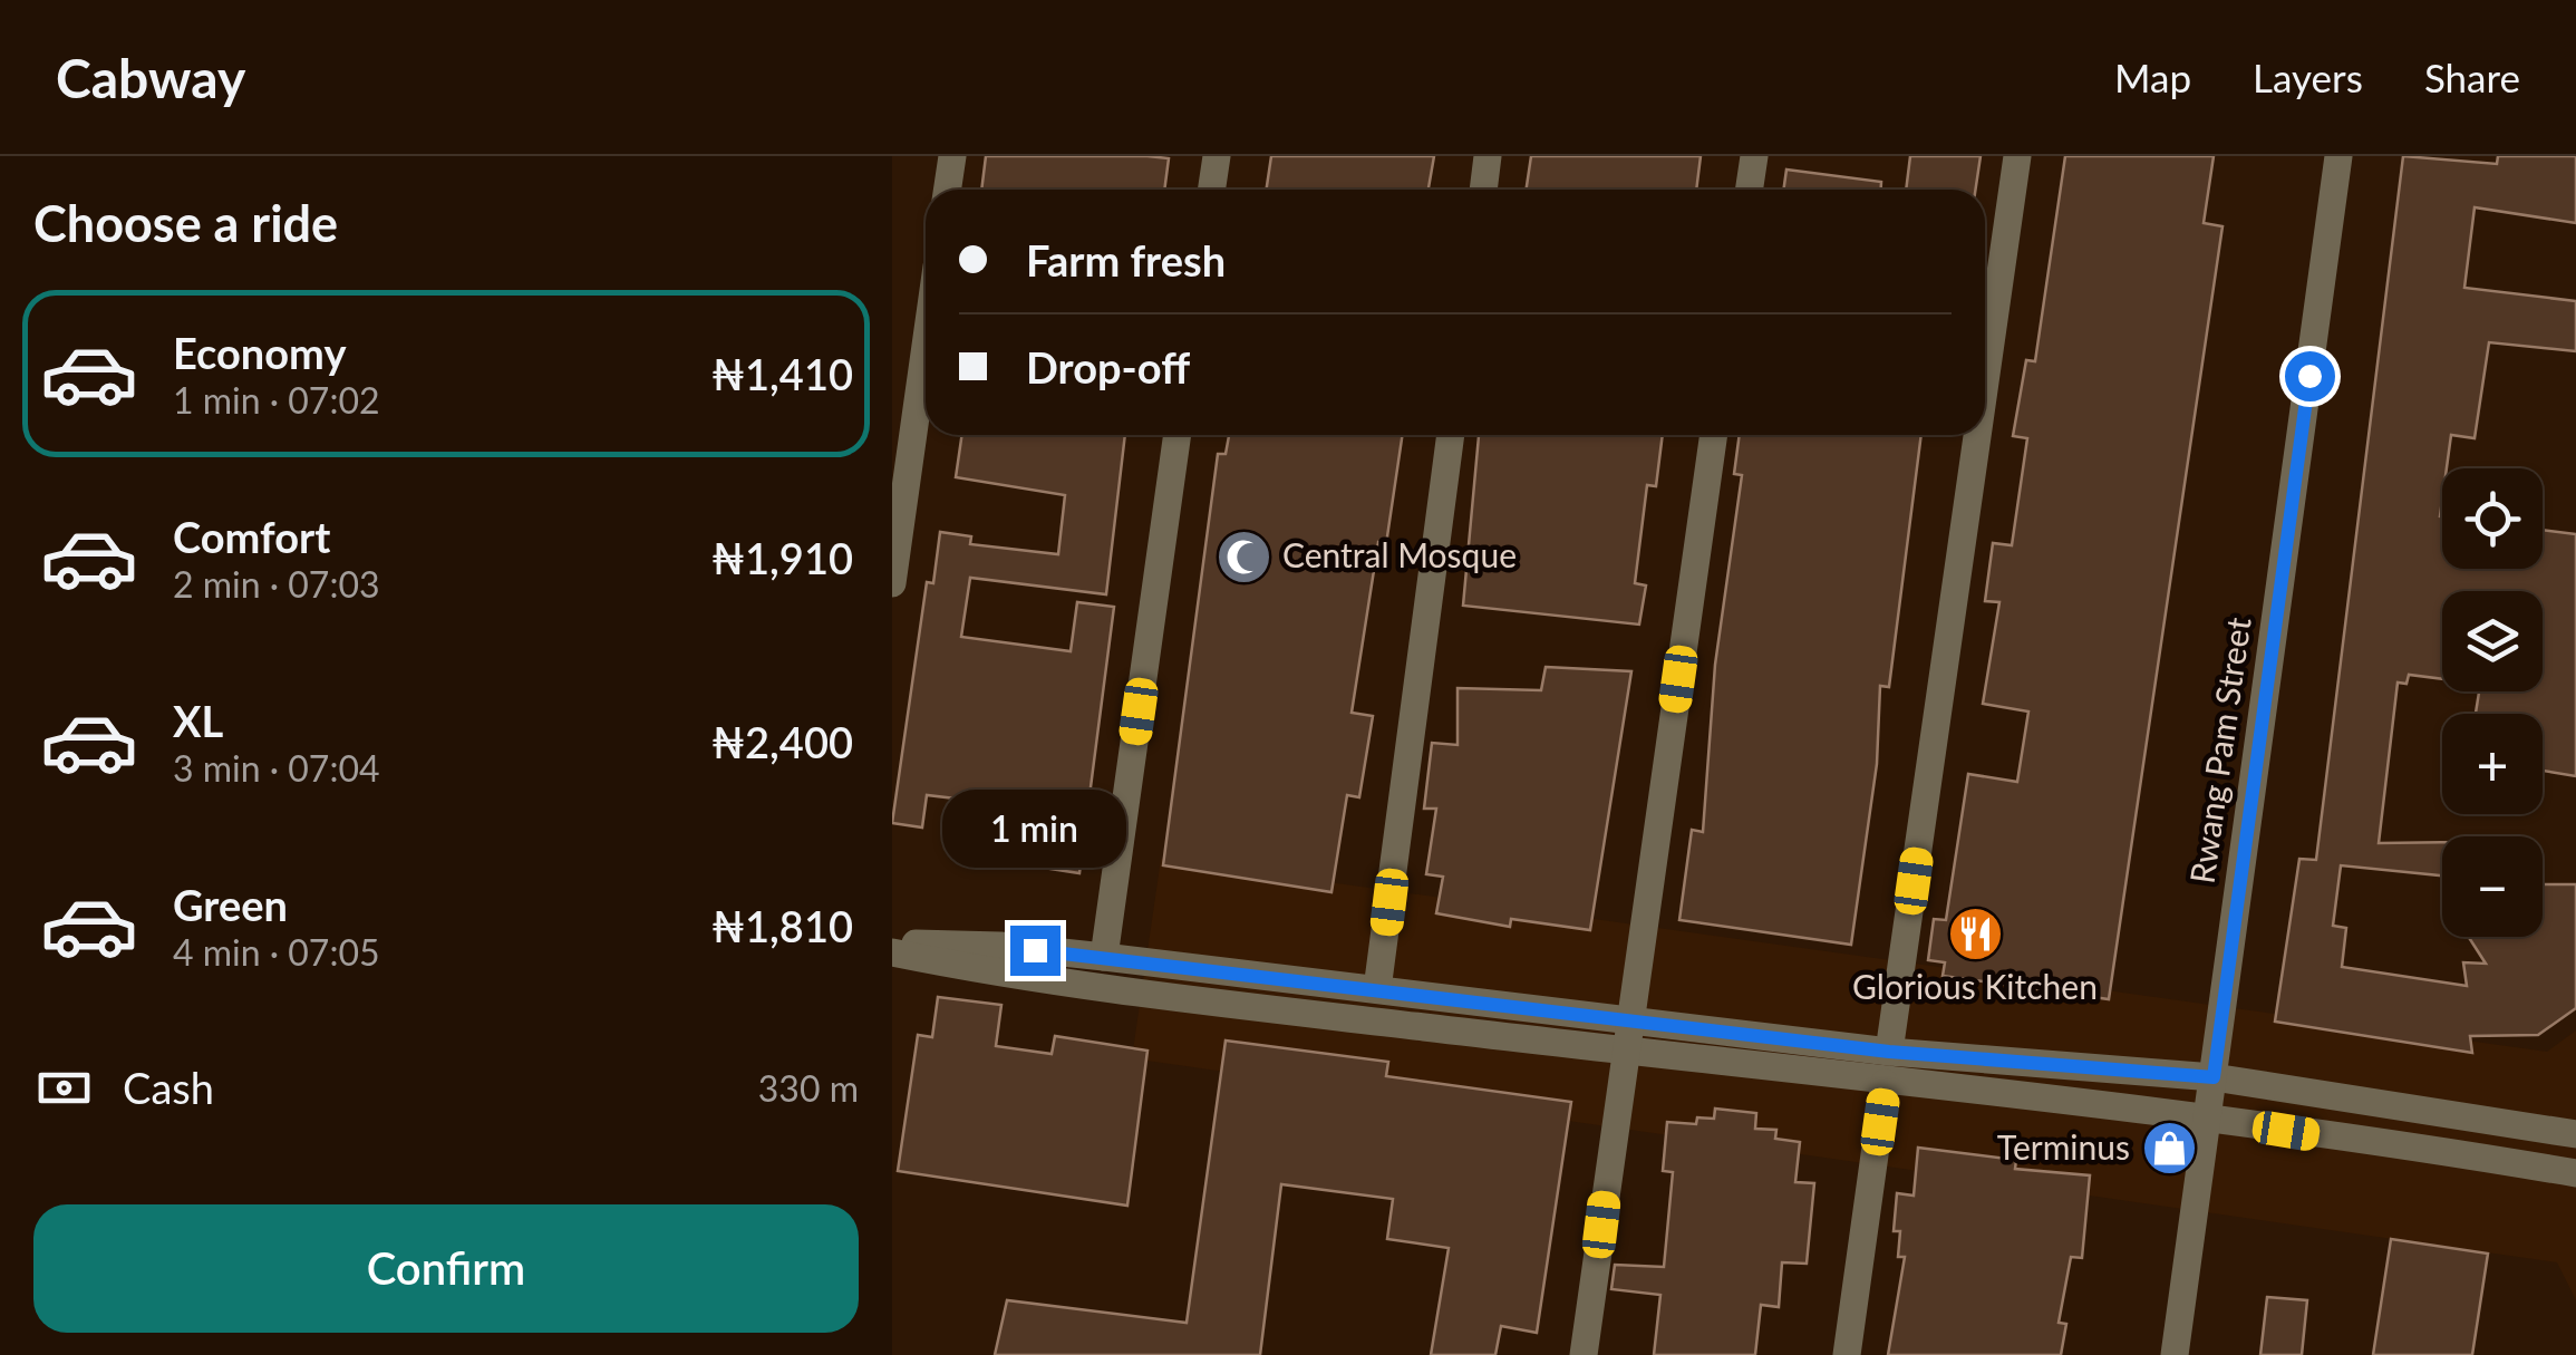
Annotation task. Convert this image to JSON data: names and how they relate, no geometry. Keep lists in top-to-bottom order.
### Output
{
  "streets": {
    "street": ["Rwang Pam Street"]
  },
  "places": {
    "mosque": ["Central Mosque"],
    "restaurant": ["Glorious Kitchen"],
    "shop": ["Terminus"]
  },
  "page": {
    "header": "Cabway",
    "nav": ["Map", "Layers", "Share"],
    "heading": "Choose a ride",
    "banner": ["Farm fresh", "Drop-off"],
    "list": [
      {
        "name": "Economy",
        "note": "1 min · 07:02",
        "value": "₦1,410"
      },
      {
        "name": "Comfort",
        "note": "2 min · 07:03",
        "value": "₦1,910"
      },
      {
        "name": "XL",
        "note": "3 min · 07:04",
        "value": "₦2,400"
      },
      {
        "name": "Green",
        "note": "4 min · 07:05",
        "value": "₦1,810"
      }
    ],
    "map_buttons": ["+", "−"],
    "bubble": "1 min",
    "pay": ["Cash", "330 m"],
    "buttons": "Confirm"
  }
}
